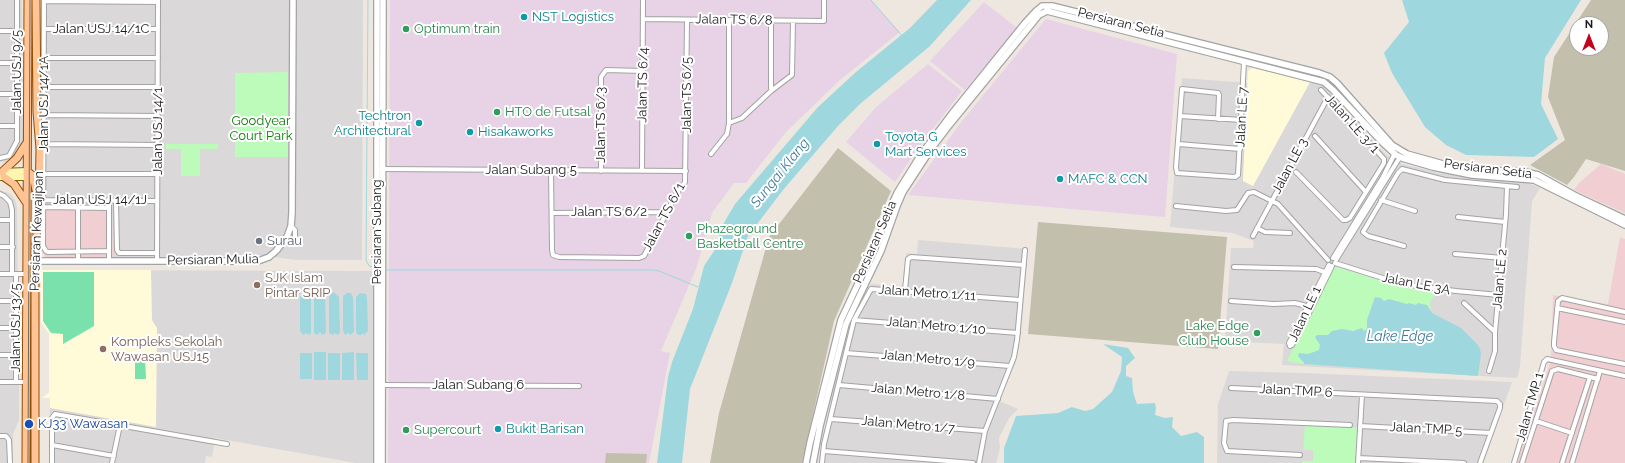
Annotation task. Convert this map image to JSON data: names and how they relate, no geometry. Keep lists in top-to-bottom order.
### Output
{
  "streets": {
    "main road": ["Persiaran Kewajipan"],
    "street": [
      "Jalan TS 6/8",
      "Persiaran Setia",
      "Jalan USJ 14/1C",
      "Jalan USJ 9/5",
      "Jalan TS 6/4",
      "Jalan TS 6/5",
      "Jalan USJ 14/1A",
      "Jalan LE 7",
      "Jalan LE 3/1",
      "Jalan TS 6/3",
      "Jalan USJ 14/1",
      "Jalan LE 3",
      "Jalan Subang 5",
      "Jalan USJ 14/1J",
      "Jalan TS 6/2",
      "Jalan TS 6/1",
      "Persiaran Subang",
      "Persiaran Mulia",
      "Jalan LE 2",
      "Jalan LE 3A",
      "Jalan Metro 1/11",
      "Jalan LE 1",
      "Jalan Metro 1/10",
      "Jalan USJ 13/5",
      "Jalan Metro 1/9",
      "Jalan Subang 6",
      "Jalan TMP 6",
      "Jalan Metro 1/8",
      "Jalan TMP 1",
      "Jalan Metro 1/7",
      "Jalan TMP 5"
    ]
  },
  "crossings": [
    ["Jalan TS 6/8", "Jalan TS 6/4"],
    ["Jalan TS 6/8", "Jalan TS 6/5"],
    ["Persiaran Setia", "Jalan LE 7"],
    ["Persiaran Setia", "Jalan LE 1"],
    ["Jalan USJ 14/1C", "Jalan USJ 14/1A"],
    ["Jalan USJ 14/1C", "Jalan USJ 14/1"],
    ["Jalan TS 6/4", "Jalan TS 6/3"],
    ["Jalan TS 6/4", "Jalan Subang 5"],
    ["Jalan TS 6/5", "Jalan Subang 5"],
    ["Jalan TS 6/5", "Jalan TS 6/1"],
    ["Jalan USJ 14/1A", "Jalan USJ 14/1J"],
    ["Jalan USJ 14/1A", "Persiaran Kewajipan"],
    ["Jalan LE 3/1", "Jalan LE 3"],
    ["Jalan TS 6/3", "Jalan Subang 5"],
    ["Jalan USJ 14/1", "Jalan USJ 14/1J"],
    ["Jalan USJ 14/1", "Persiaran Mulia"],
    ["Jalan Subang 5", "Jalan TS 6/1"],
    ["Jalan Subang 5", "Persiaran Subang"],
    ["Jalan USJ 14/1J", "Persiaran Kewajipan"],
    ["Jalan TS 6/2", "Jalan TS 6/1"],
    ["Persiaran Kewajipan", "Persiaran Mulia"],
    ["Persiaran Subang", "Jalan Subang 6"],
    ["Jalan LE 2", "Jalan LE 3A"],
    ["Jalan LE 3A", "Jalan LE 1"],
    ["Jalan Metro 1/11", "Jalan Metro 1/10"],
    ["Jalan Metro 1/11", "Jalan Metro 1/9"],
    ["Jalan Metro 1/11", "Jalan Metro 1/8"],
    ["Jalan Metro 1/11", "Jalan Metro 1/7"],
    ["Jalan TMP 6", "Jalan TMP 5"]
  ],
  "water": ["Sungai Klang", "Lake Edge"],
  "parks": ["Goodyear Court Park"],
  "places": [
    "NST Logistics",
    "Optimum train",
    "HTO de Futsal",
    "Techtron Architectural",
    "Hisakaworks",
    "Toyota G Mart Services",
    "MAFC & CCN",
    "Phazeground Basketball Centre",
    "Surau",
    "SJK Islam Pintar SRIP",
    "Lake Edge Club House",
    "Kompleks Sekolah Wawasan USJ15",
    "KJ33 Wawasan",
    "Bukit Barisan",
    "Supercourt"
  ],
  "north": "top"
}
